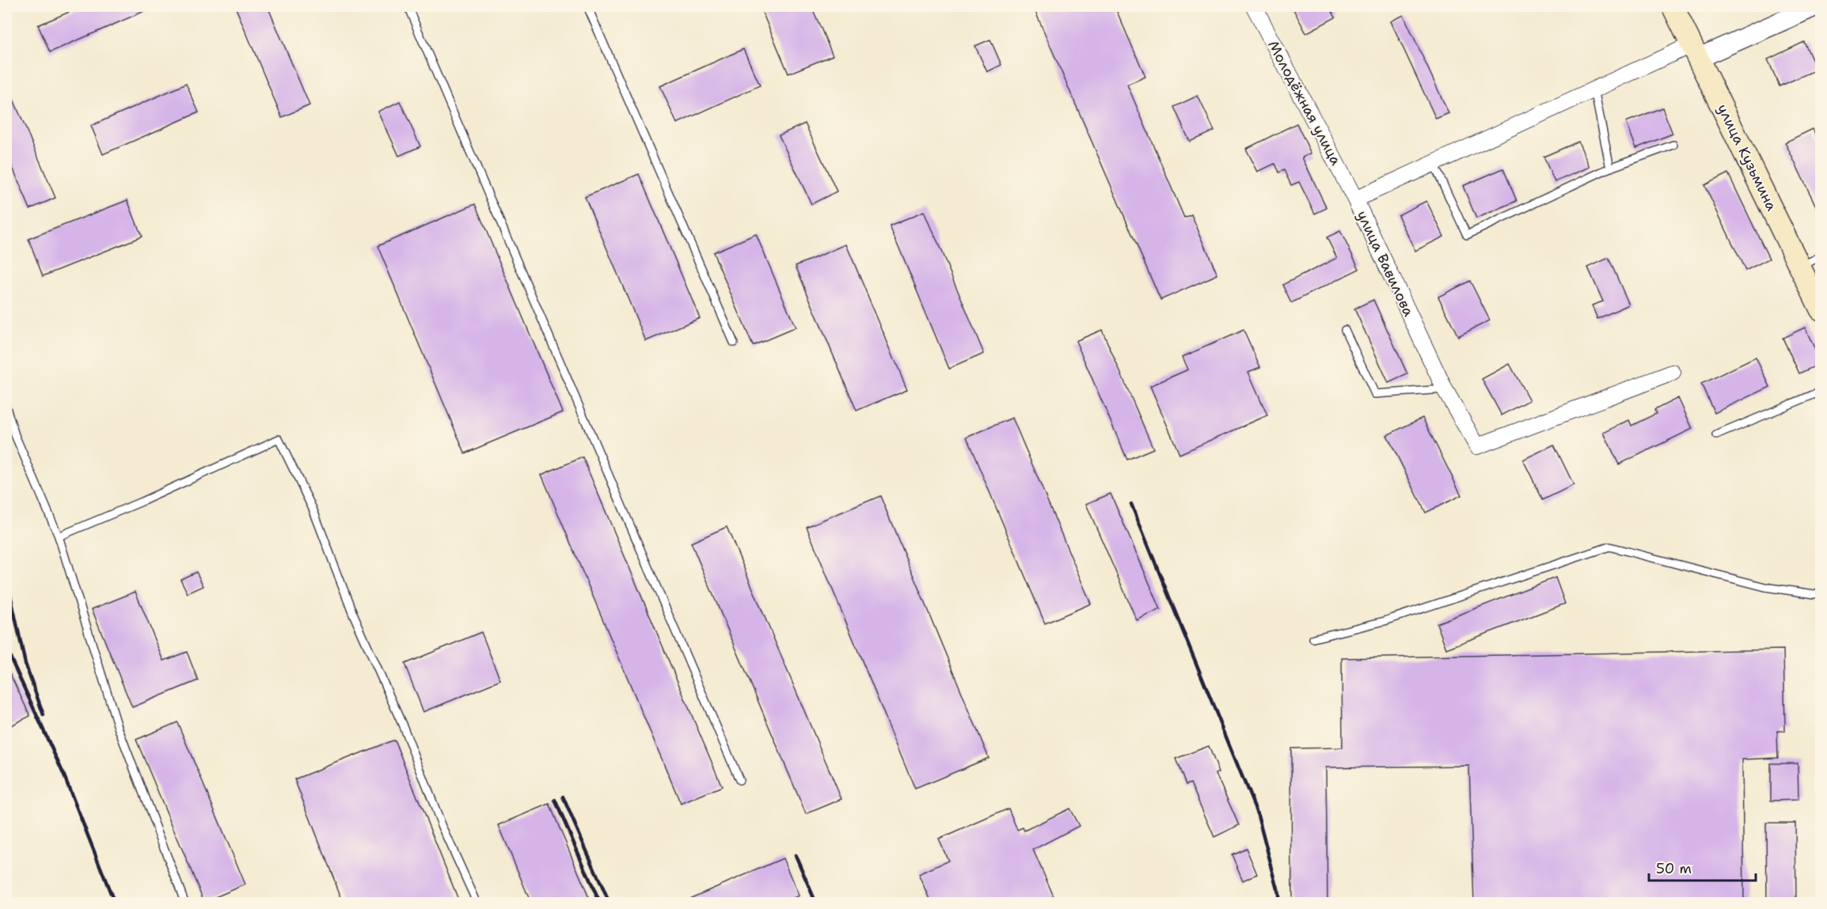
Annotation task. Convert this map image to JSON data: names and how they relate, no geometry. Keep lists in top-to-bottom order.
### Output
{
  "streets": {
    "main road": ["улица Кузьмина"],
    "street": ["Молодёжная улица", "улица Вавилова"]
  },
  "crossings": [
    ["Молодёжная улица", "улица Вавилова"],
    ["улица Кузьмина", "улица Вавилова"]
  ],
  "scale_bar": "50 m"
}
